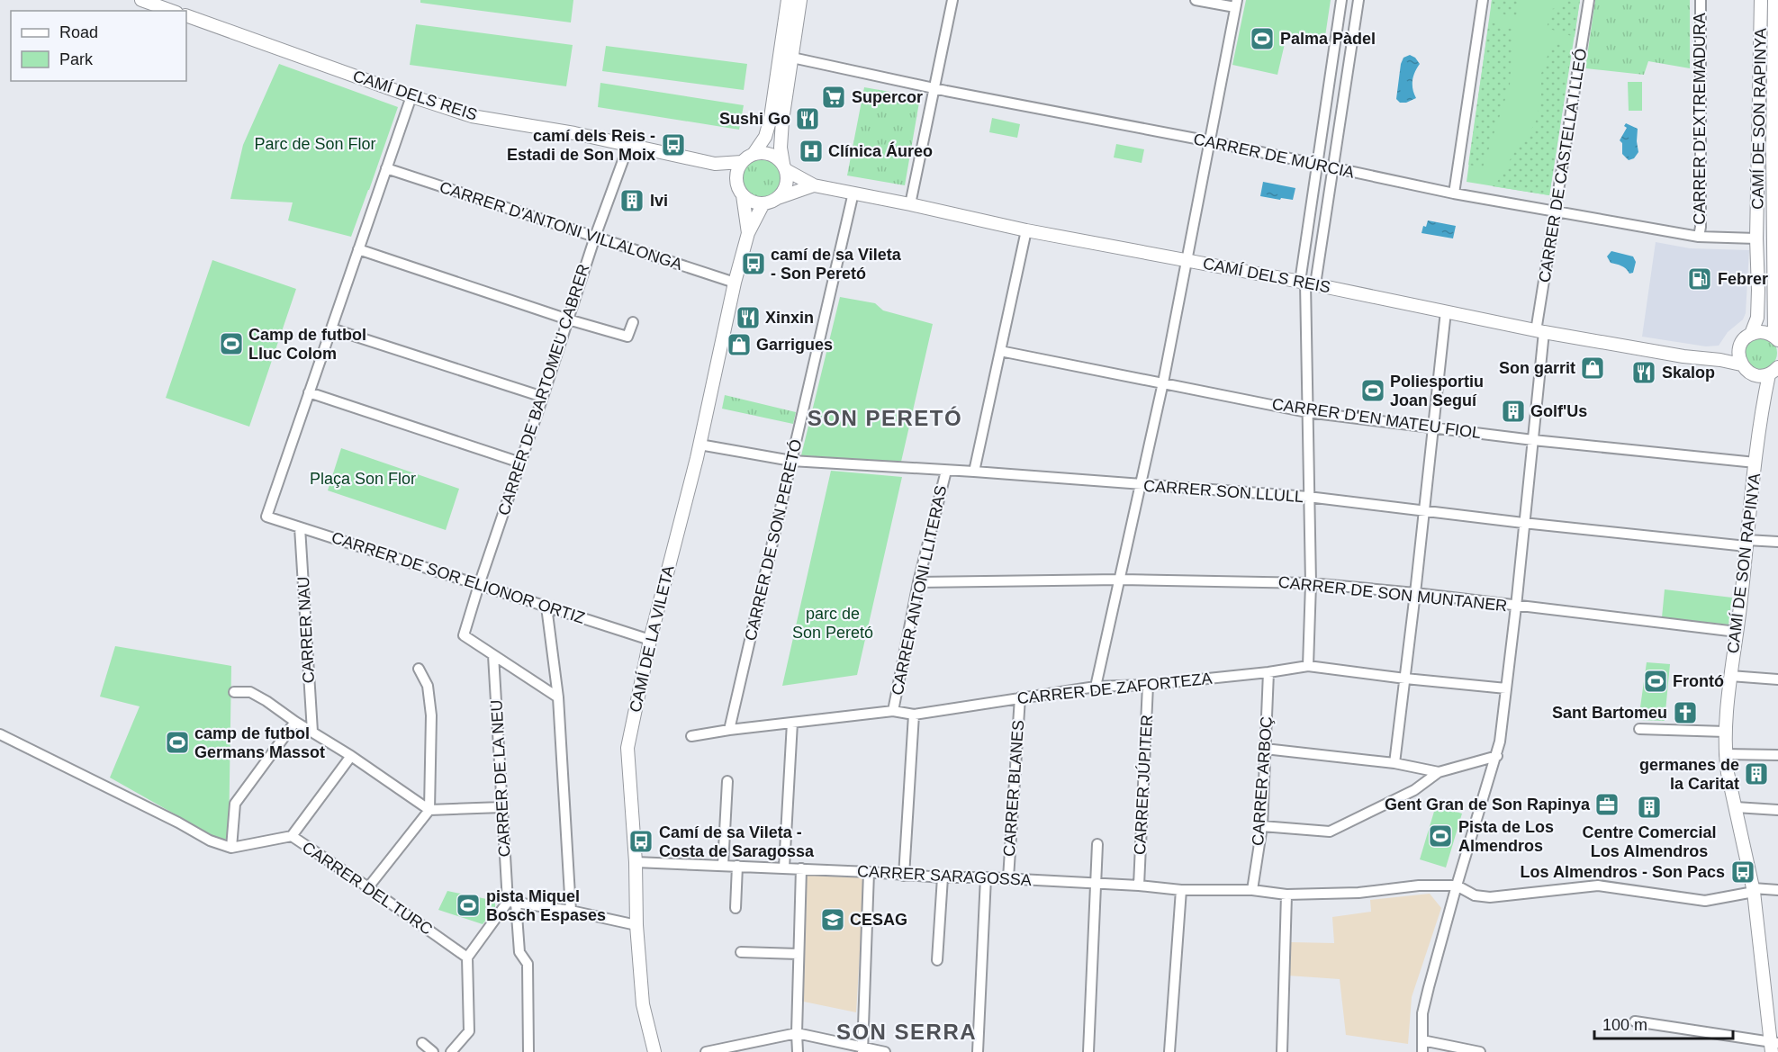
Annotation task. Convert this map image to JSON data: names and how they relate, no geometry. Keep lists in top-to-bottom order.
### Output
{
  "streets": {
    "street": [
      "CAMÍ DELS REIS",
      "CARRER D'EXTREMADURA",
      "CAMÍ DE SON RAPINYA",
      "CARRER DE MÚRCIA",
      "CARRER DE CASTELLA I LLEÓ",
      "CARRER D'ANTONI VILLALONGA",
      "CARRER DE BARTOMEU CABRER",
      "CARRER D'EN MATEU FIOL",
      "CARRER SON LLULL",
      "CARRER DE SON PERETÓ",
      "CARRER DE SOR ELIONOR ORTIZ",
      "CARRER ANTONI LLITERAS",
      "CARRER DE SON MUNTANER",
      "CARRER NAU",
      "CAMÍ DE LA VILETA",
      "CARRER DE ZAFORTEZA",
      "CARRER DE LA NEU",
      "CARRER ARBOÇ",
      "CARRER JÚPITER",
      "CARRER BLANES",
      "CARRER SARAGOSSA",
      "CARRER DEL TURC"
    ]
  },
  "crossings": [
    ["CAMÍ DELS REIS", "CARRER DE CASTELLA I LLEÓ"],
    ["CAMÍ DELS REIS", "CARRER DE BARTOMEU CABRER"],
    ["CAMÍ DELS REIS", "CARRER DE SON PERETÓ"],
    ["CAMÍ DELS REIS", "CAMÍ DE LA VILETA"],
    ["CARRER D'EXTREMADURA", "CARRER DE MÚRCIA"],
    ["CAMÍ DE SON RAPINYA", "CARRER DE MÚRCIA"],
    ["CAMÍ DE SON RAPINYA", "CARRER D'EN MATEU FIOL"],
    ["CAMÍ DE SON RAPINYA", "CARRER SON LLULL"],
    ["CAMÍ DE SON RAPINYA", "CARRER DE SON MUNTANER"],
    ["CARRER DE MÚRCIA", "CARRER DE CASTELLA I LLEÓ"],
    ["CARRER DE CASTELLA I LLEÓ", "CARRER D'EN MATEU FIOL"],
    ["CARRER DE CASTELLA I LLEÓ", "CARRER SON LLULL"],
    ["CARRER DE CASTELLA I LLEÓ", "CARRER DE SON MUNTANER"],
    ["CARRER DE CASTELLA I LLEÓ", "CARRER DE ZAFORTEZA"],
    ["CARRER D'ANTONI VILLALONGA", "CARRER DE BARTOMEU CABRER"],
    ["CARRER D'ANTONI VILLALONGA", "CAMÍ DE LA VILETA"],
    ["CARRER DE BARTOMEU CABRER", "CARRER DE SOR ELIONOR ORTIZ"],
    ["CARRER DE BARTOMEU CABRER", "CARRER DE LA NEU"],
    ["CARRER SON LLULL", "CARRER DE SON PERETÓ"],
    ["CARRER SON LLULL", "CARRER ANTONI LLITERAS"],
    ["CARRER SON LLULL", "CAMÍ DE LA VILETA"],
    ["CARRER DE SON PERETÓ", "CARRER DE ZAFORTEZA"],
    ["CARRER DE SOR ELIONOR ORTIZ", "CARRER NAU"],
    ["CARRER DE SOR ELIONOR ORTIZ", "CAMÍ DE LA VILETA"],
    ["CARRER ANTONI LLITERAS", "CARRER DE SON MUNTANER"],
    ["CARRER ANTONI LLITERAS", "CARRER DE ZAFORTEZA"],
    ["CAMÍ DE LA VILETA", "CARRER SARAGOSSA"],
    ["CARRER DE ZAFORTEZA", "CARRER ARBOÇ"],
    ["CARRER DE ZAFORTEZA", "CARRER JÚPITER"],
    ["CARRER DE ZAFORTEZA", "CARRER BLANES"],
    ["CARRER ARBOÇ", "CARRER SARAGOSSA"],
    ["CARRER JÚPITER", "CARRER SARAGOSSA"],
    ["CARRER BLANES", "CARRER SARAGOSSA"]
  ],
  "districts": ["SON PERETÓ", "SON SERRA"],
  "parks": ["Parc de Son Flor", "Plaça Son Flor", "parc de Son Peretó"],
  "places": {
    "sports": [
      "Palma Pàdel",
      "Camp de futbol Lluc Colom",
      "Poliesportiu Joan Seguí",
      "Frontó",
      "camp de futbol Germans Massot",
      "Pista de Los Almendros",
      "pista Miquel Bosch Espases"
    ],
    "supermarket": ["Supercor"],
    "restaurant": ["Sushi Go", "Xinxin", "Skalop"],
    "bus stop": [
      "camí dels Reis - Estadi de Son Moix",
      "camí de sa Vileta - Son Peretó",
      "Camí de sa Vileta - Costa de Saragossa",
      "Los Almendros - Son Pacs"
    ],
    "hospital": ["Clínica Áureo"],
    "building": [
      "Ivi",
      "Golf'Us",
      "germanes de la Caritat",
      "Centre Comercial Los Almendros"
    ],
    "fuel station": ["Febrer"],
    "shop": ["Garrigues", "Son garrit"],
    "church": ["Sant Bartomeu"],
    "office": ["Gent Gran de Son Rapinya"],
    "school or university": ["CESAG"]
  },
  "legend": ["Road", "Park"],
  "scale_bar": "100 m"
}
